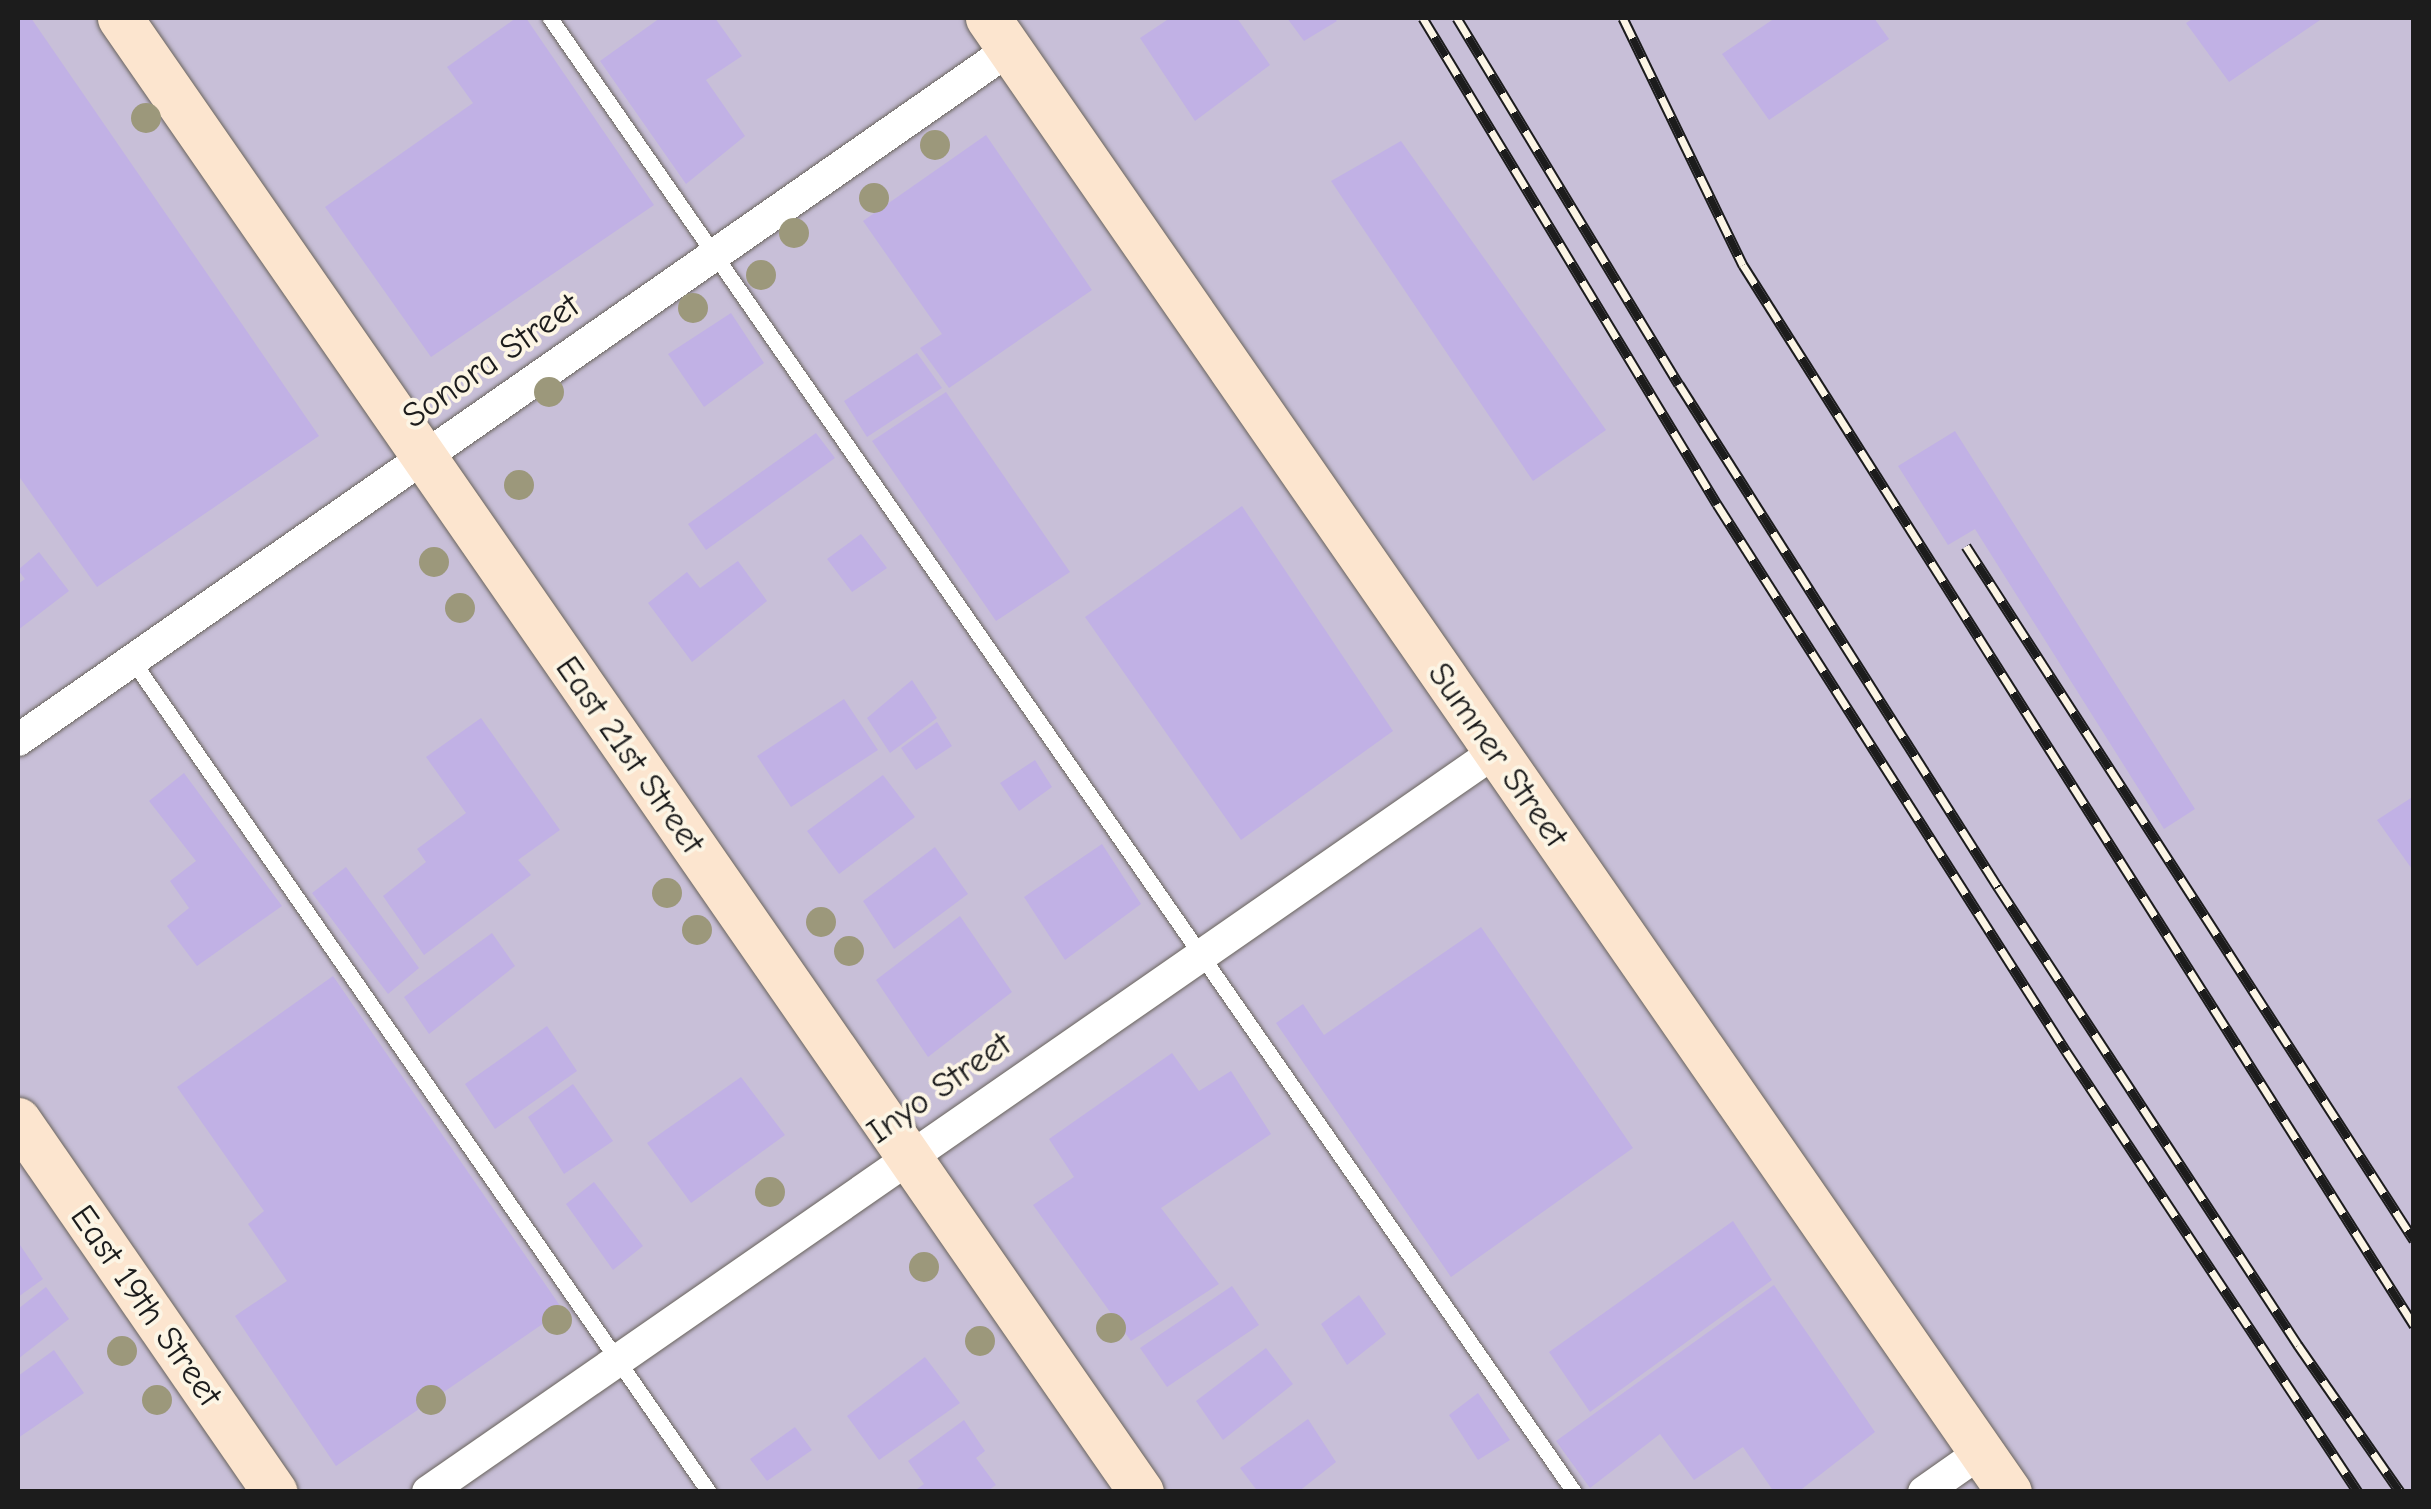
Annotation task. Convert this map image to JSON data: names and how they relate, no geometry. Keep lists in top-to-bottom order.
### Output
{
  "streets": {
    "street": [
      "Sonora Street",
      "East 21st Street",
      "Sumner Street",
      "Inyo Street",
      "East 19th Street"
    ]
  },
  "crossings": [
    ["Sonora Street", "East 21st Street"],
    ["Sonora Street", "Sumner Street"],
    ["East 21st Street", "Inyo Street"],
    ["Sumner Street", "Inyo Street"]
  ]
}
